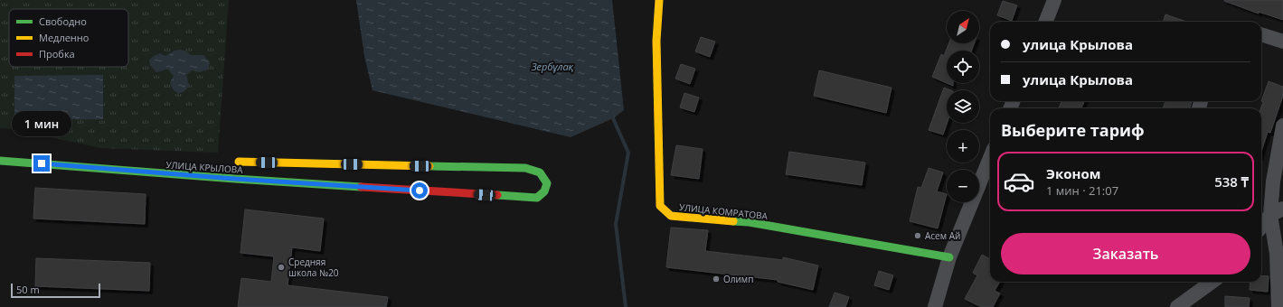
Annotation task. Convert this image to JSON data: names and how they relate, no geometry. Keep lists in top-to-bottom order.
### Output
{
  "streets": {
    "street": ["УЛИЦА КРЫЛОВА", "УЛИЦА КОМРАТОВА"]
  },
  "water": ["Зербұлақ"],
  "places": ["Асем Ай", "Средняя школа №20", "Олимп"],
  "legend": ["Свободно", "Медленно", "Пробка"],
  "scale_bar": "50 m",
  "north": "top right",
  "page": {
    "map_buttons": ["+", "−"],
    "banner": ["улица Крылова", "улица Крылова"],
    "heading": "Выберите тариф",
    "bubble": "1 мин",
    "list": [
      {
        "name": "Эконом",
        "note": "1 мин · 21:07",
        "value": "538 ₸"
      }
    ],
    "buttons": "Заказать",
    "scale": "50 m"
  }
}
